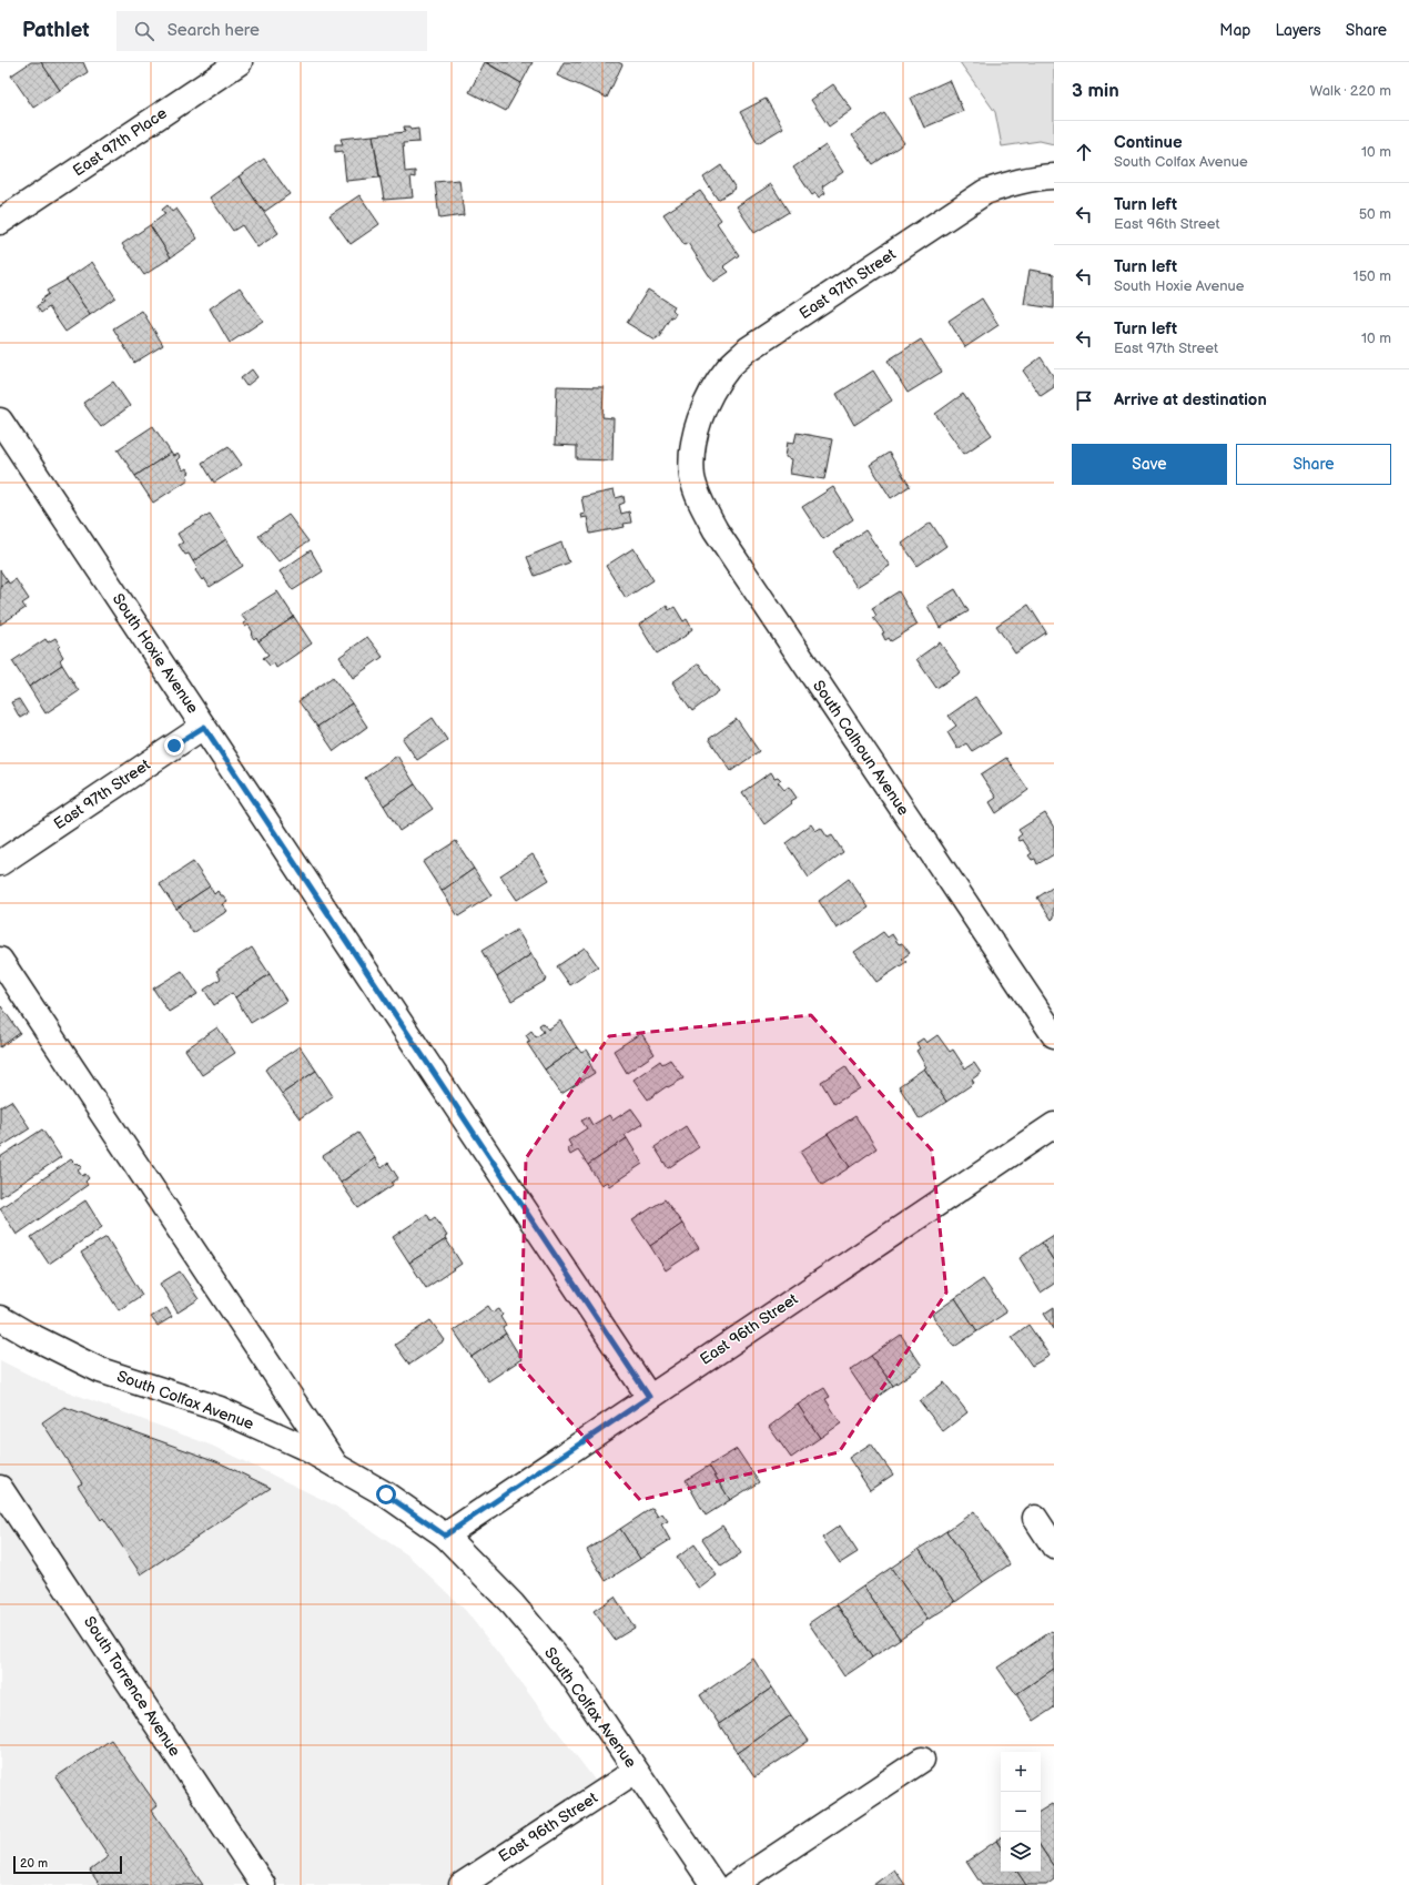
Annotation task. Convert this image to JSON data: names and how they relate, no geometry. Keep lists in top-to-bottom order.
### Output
{
  "streets": {
    "street": [
      "East 97th Place",
      "East 97th Street",
      "South Hoxie Avenue",
      "South Calhoun Avenue",
      "East 96th Street",
      "South Colfax Avenue",
      "South Torrence Avenue"
    ]
  },
  "crossings": [
    ["East 97th Street", "South Hoxie Avenue"],
    ["East 97th Street", "South Calhoun Avenue"],
    ["South Hoxie Avenue", "East 96th Street"],
    ["East 96th Street", "South Colfax Avenue"]
  ],
  "scale_bar": "20 m",
  "page": {
    "header": "Pathlet",
    "search": "Search here",
    "nav": ["Map", "Layers", "Share"],
    "heading": ["3 min", "Walk · 220 m"],
    "list": [
      ["Continue", "South Colfax Avenue", "10 m"],
      ["Turn left", "East 96th Street", "50 m"],
      ["Turn left", "South Hoxie Avenue", "150 m"],
      ["Turn left", "East 97th Street", "10 m"],
      "Arrive at destination"
    ],
    "buttons": ["Save", "Share"],
    "map_buttons": ["+", "−"],
    "scale": "20 m"
  }
}
